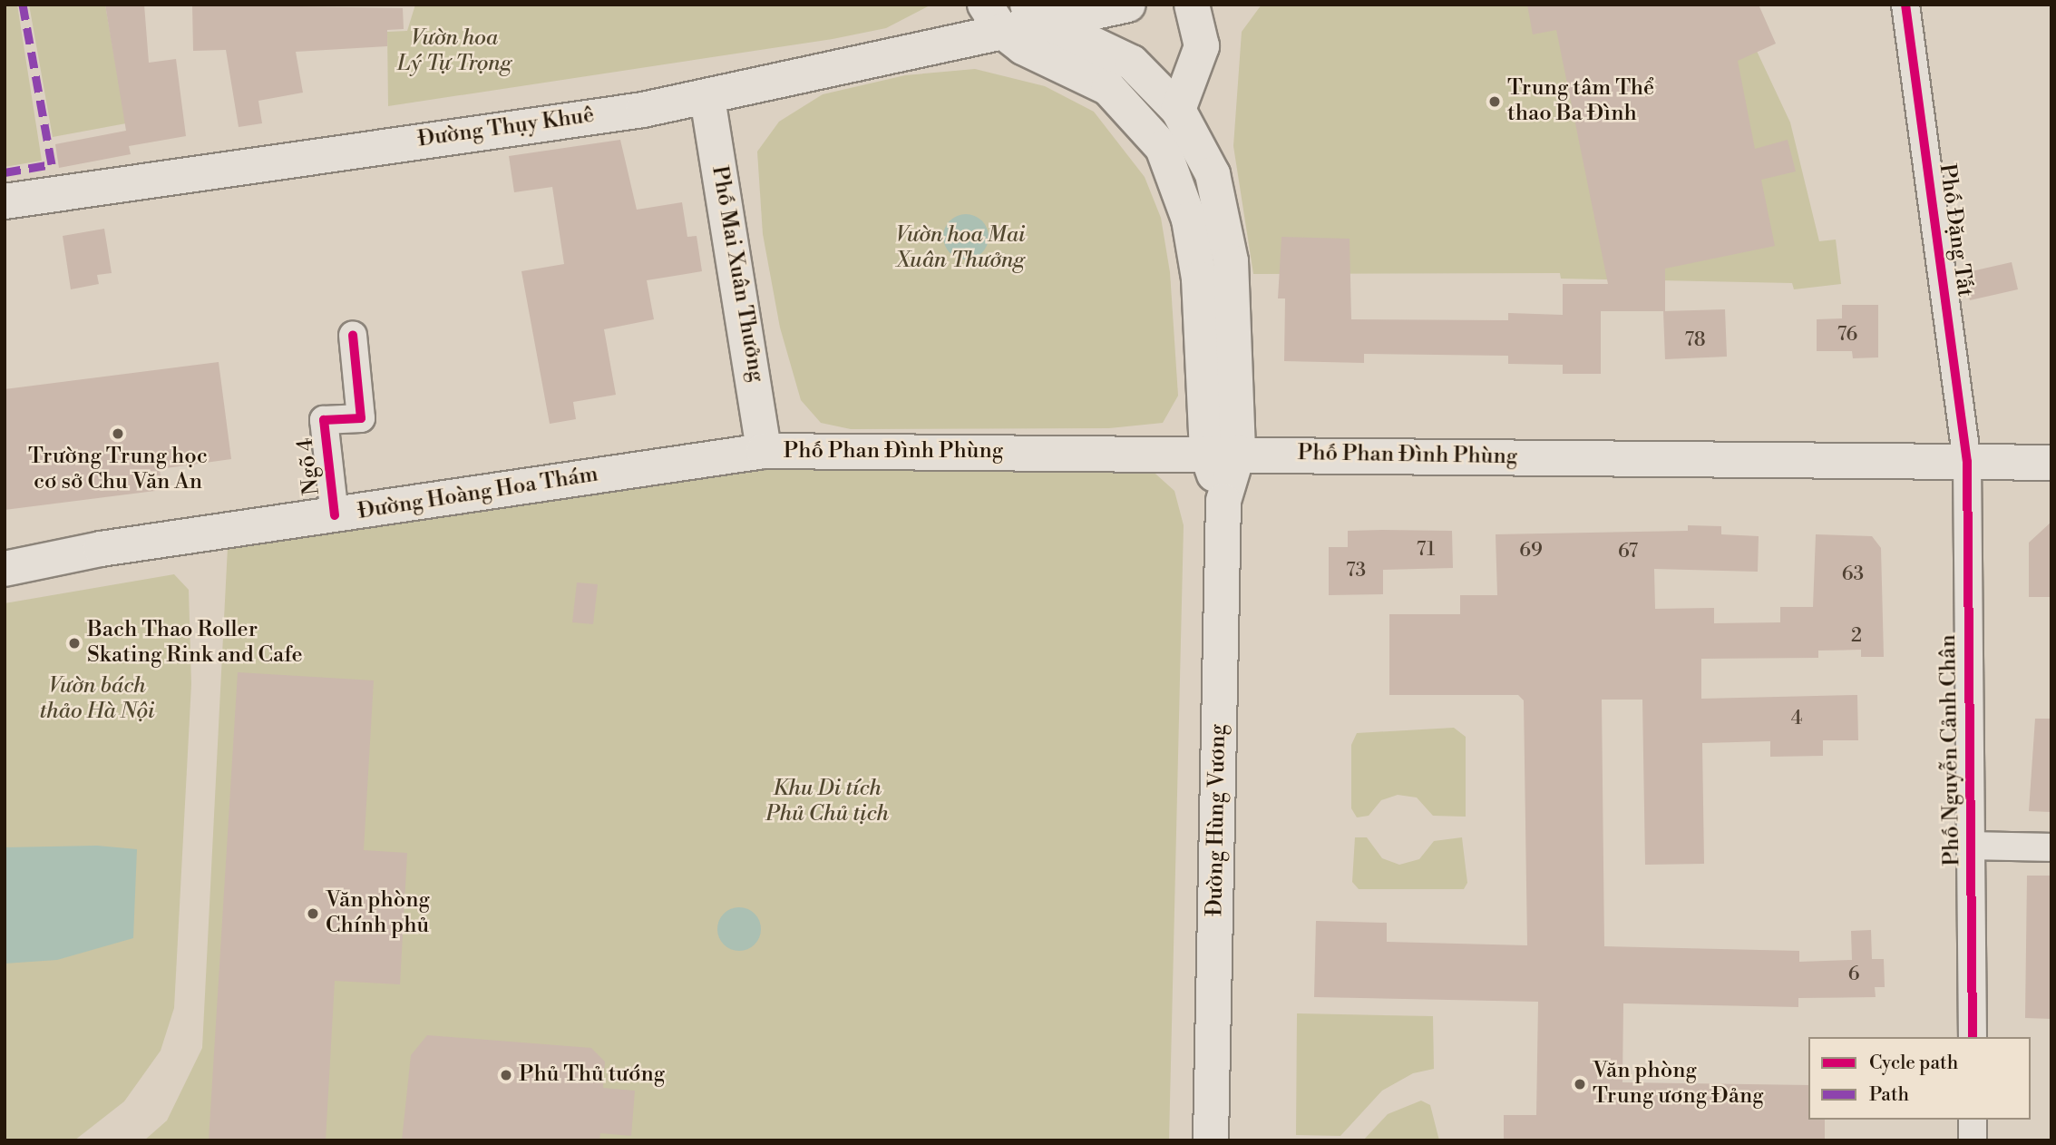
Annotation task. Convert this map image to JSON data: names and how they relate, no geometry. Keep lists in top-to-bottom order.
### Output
{
  "streets": {
    "main road": [
      "Đường Thụy Khuê",
      "Phố Mai Xuân Thưởng",
      "Phố Phan Đình Phùng",
      "Đường Hoàng Hoa Thám",
      "Đường Hùng Vương"
    ],
    "street": ["Phố Đặng Tất", "Ngõ 4", "Phố Nguyễn Cảnh Chân"]
  },
  "crossings": [
    ["Đường Thụy Khuê", "Phố Mai Xuân Thưởng"],
    ["Đường Thụy Khuê", "Đường Hùng Vương"],
    ["Phố Đặng Tất", "Phố Phan Đình Phùng"],
    ["Phố Đặng Tất", "Phố Nguyễn Cảnh Chân"],
    ["Phố Mai Xuân Thưởng", "Phố Phan Đình Phùng"],
    ["Phố Mai Xuân Thưởng", "Đường Hoàng Hoa Thám"],
    ["Phố Phan Đình Phùng", "Đường Hoàng Hoa Thám"],
    ["Phố Phan Đình Phùng", "Phố Nguyễn Cảnh Chân"],
    ["Phố Phan Đình Phùng", "Đường Hùng Vương"],
    ["Ngõ 4", "Đường Hoàng Hoa Thám"]
  ],
  "parks": [
    "Vườn hoa Lý Tự Trọng",
    "Vườn hoa Mai Xuân Thưởng",
    "Vườn bách thảo Hà Nội",
    "Khu Di tích Phủ Chủ tịch"
  ],
  "places": [
    "Trung tâm Thể thao Ba Đình",
    "Trường Trung học cơ sở Chu Văn An",
    "Bach Thao Roller Skating Rink and Cafe",
    "Văn phòng Chính phủ",
    "Phủ Thủ tướng",
    "Văn phòng Trung ương Đảng"
  ],
  "house_numbers": [
    "76",
    "78",
    "71",
    "69",
    "67",
    "73",
    "63",
    "2",
    "4",
    "6"
  ],
  "legend": ["Cycle path", "Path"]
}
